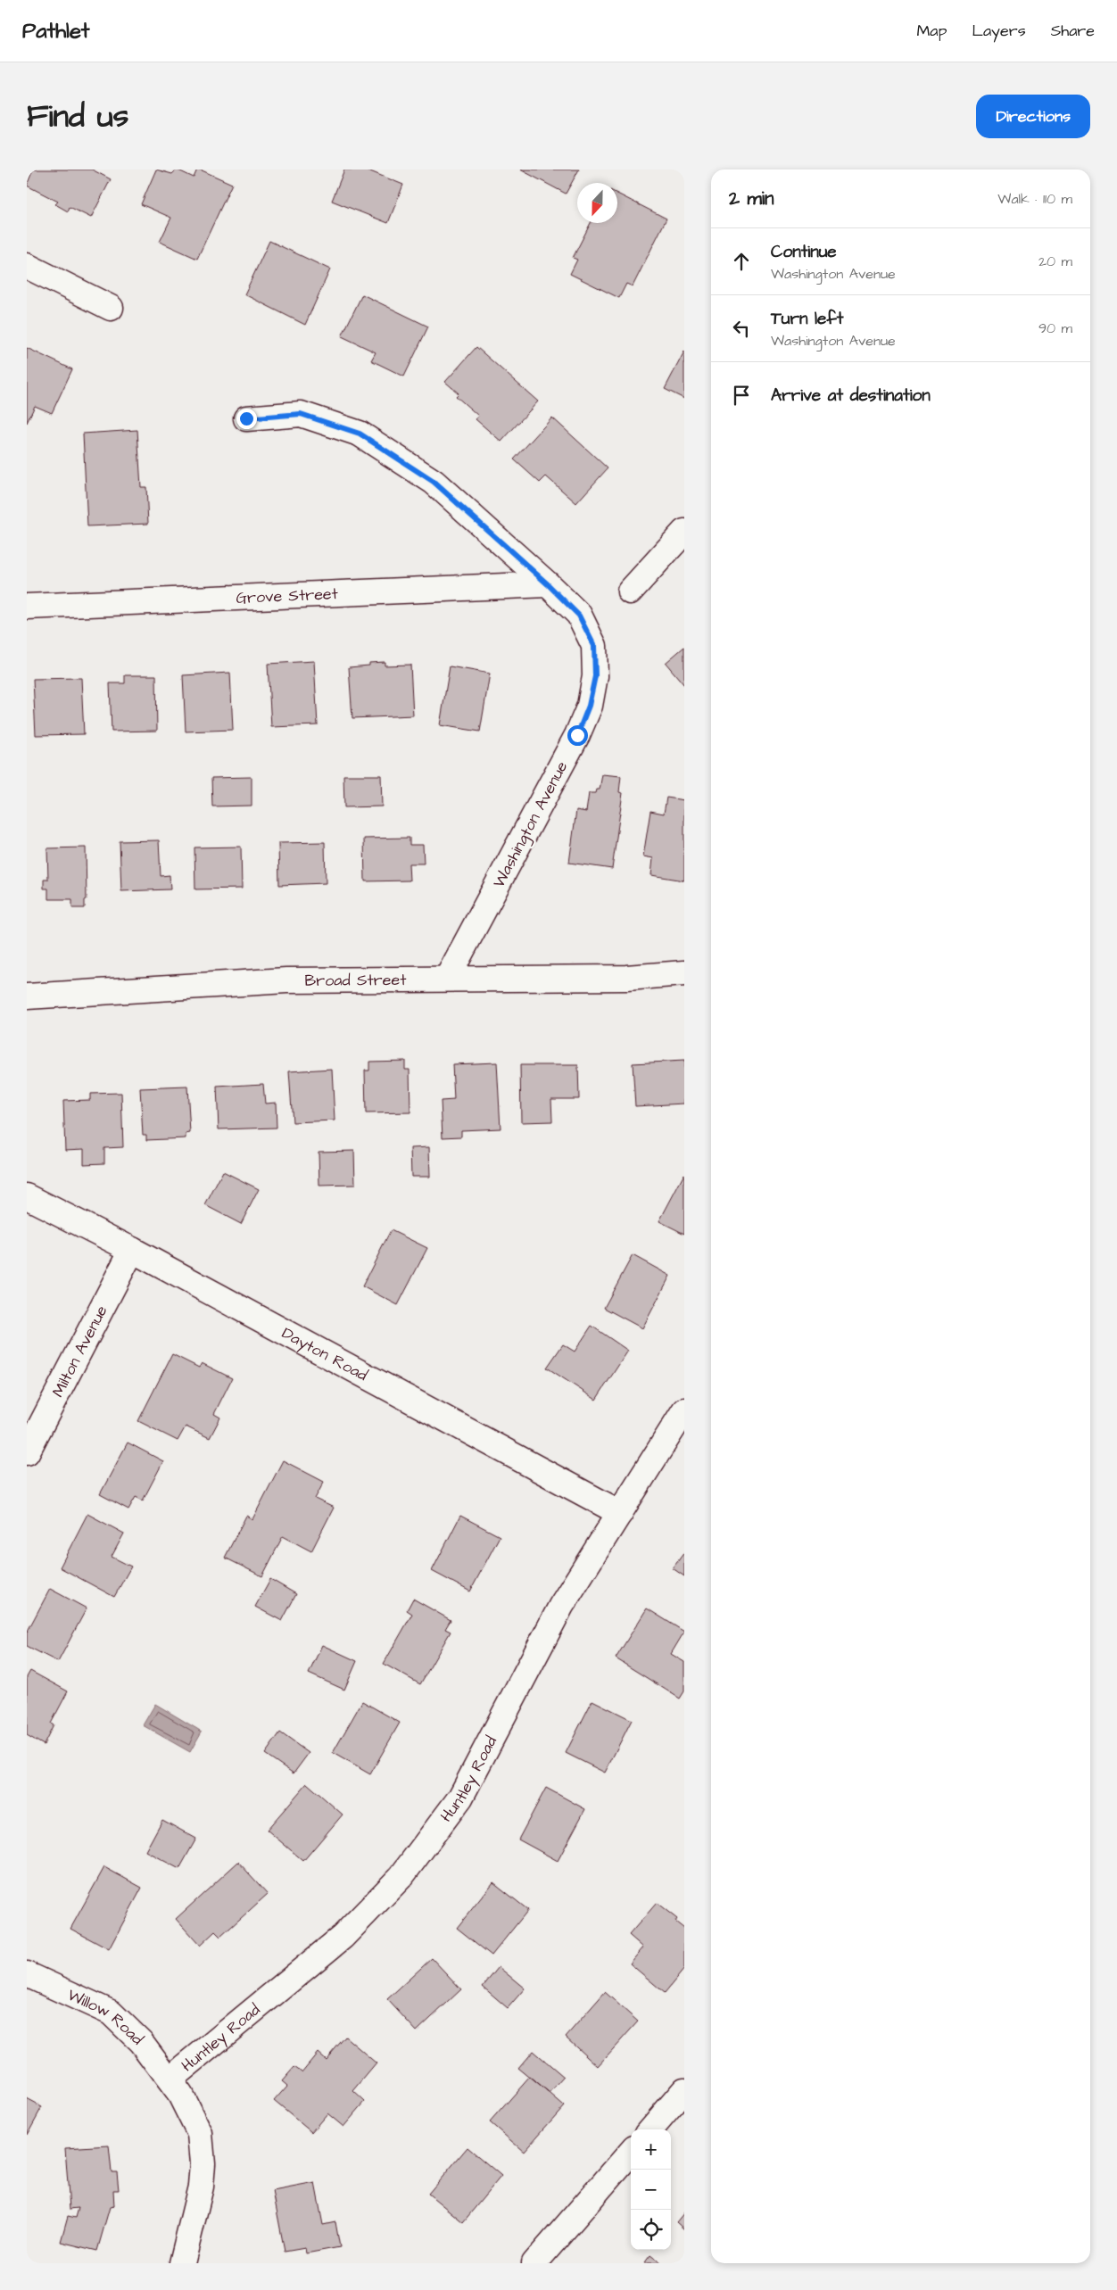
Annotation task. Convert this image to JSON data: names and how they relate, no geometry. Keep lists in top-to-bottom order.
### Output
{
  "streets": {
    "street": [
      "Grove Street",
      "Washington Avenue",
      "Broad Street",
      "Milton Avenue",
      "Dayton Road",
      "Huntley Road",
      "Willow Road"
    ]
  },
  "crossings": [
    ["Grove Street", "Washington Avenue"],
    ["Washington Avenue", "Broad Street"],
    ["Milton Avenue", "Dayton Road"],
    ["Dayton Road", "Huntley Road"],
    ["Huntley Road", "Willow Road"]
  ],
  "north": "bottom",
  "page": {
    "header": "Pathlet",
    "nav": ["Map", "Layers", "Share"],
    "title": "Find us",
    "buttons": "Directions",
    "heading": ["2 min", "Walk · 110 m"],
    "list": [
      ["Continue", "Washington Avenue", "20 m"],
      ["Turn left", "Washington Avenue", "90 m"],
      "Arrive at destination"
    ],
    "map_buttons": ["+", "−"]
  }
}
